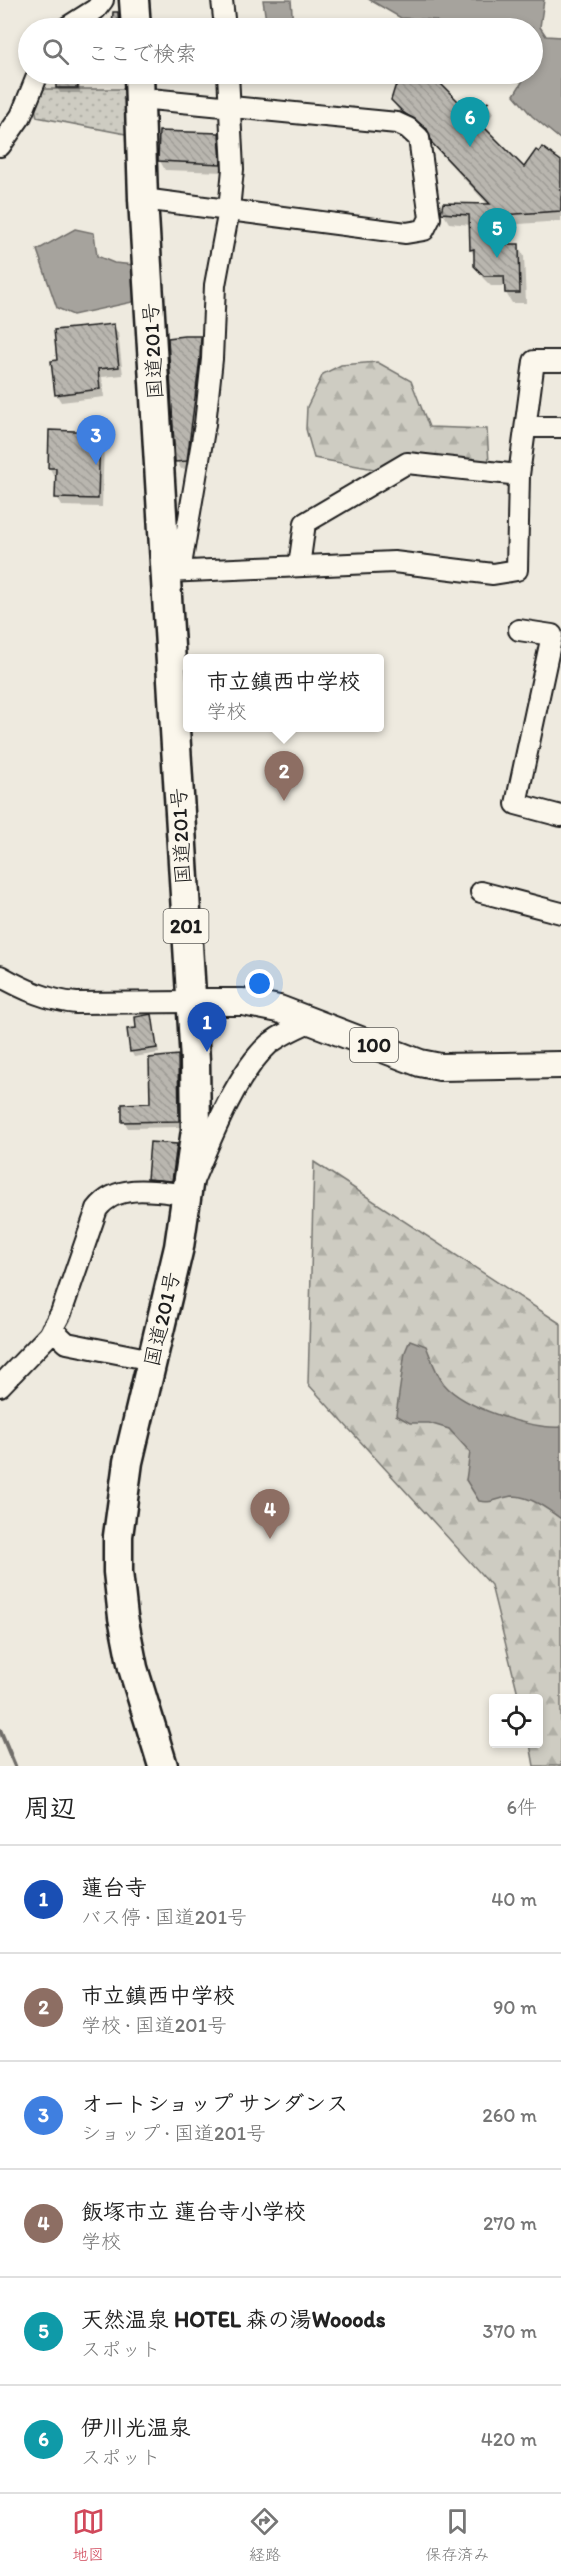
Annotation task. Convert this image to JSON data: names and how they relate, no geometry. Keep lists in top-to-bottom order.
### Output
{
  "streets": {
    "highway": ["国道201号", "201"],
    "main road": ["100"]
  },
  "crossings": [
    ["国道201号", "100"]
  ],
  "page": {
    "search": "ここで検索",
    "pins": [
      "6",
      "5",
      "3",
      "2",
      "1",
      "4"
    ],
    "popup": ["市立鎮西中学校", "学校"],
    "heading": ["周辺", "6件"],
    "list": [
      {
        "mark": "1",
        "name": "蓮台寺",
        "note": "バス停 · 国道201号",
        "value": "40 m"
      },
      {
        "mark": "2",
        "name": "市立鎮西中学校",
        "note": "学校 · 国道201号",
        "value": "90 m"
      },
      {
        "mark": "3",
        "name": "オートショップ サンダンス",
        "note": "ショップ · 国道201号",
        "value": "260 m"
      },
      {
        "mark": "4",
        "name": "飯塚市立 蓮台寺小学校",
        "note": "学校",
        "value": "270 m"
      },
      {
        "mark": "5",
        "name": "天然温泉 HOTEL 森の湯Wooods",
        "note": "スポット",
        "value": "370 m"
      },
      {
        "mark": "6",
        "name": "伊川光温泉",
        "note": "スポット",
        "value": "420 m"
      }
    ],
    "nav": ["地図", "経路", "保存済み"]
  }
}
